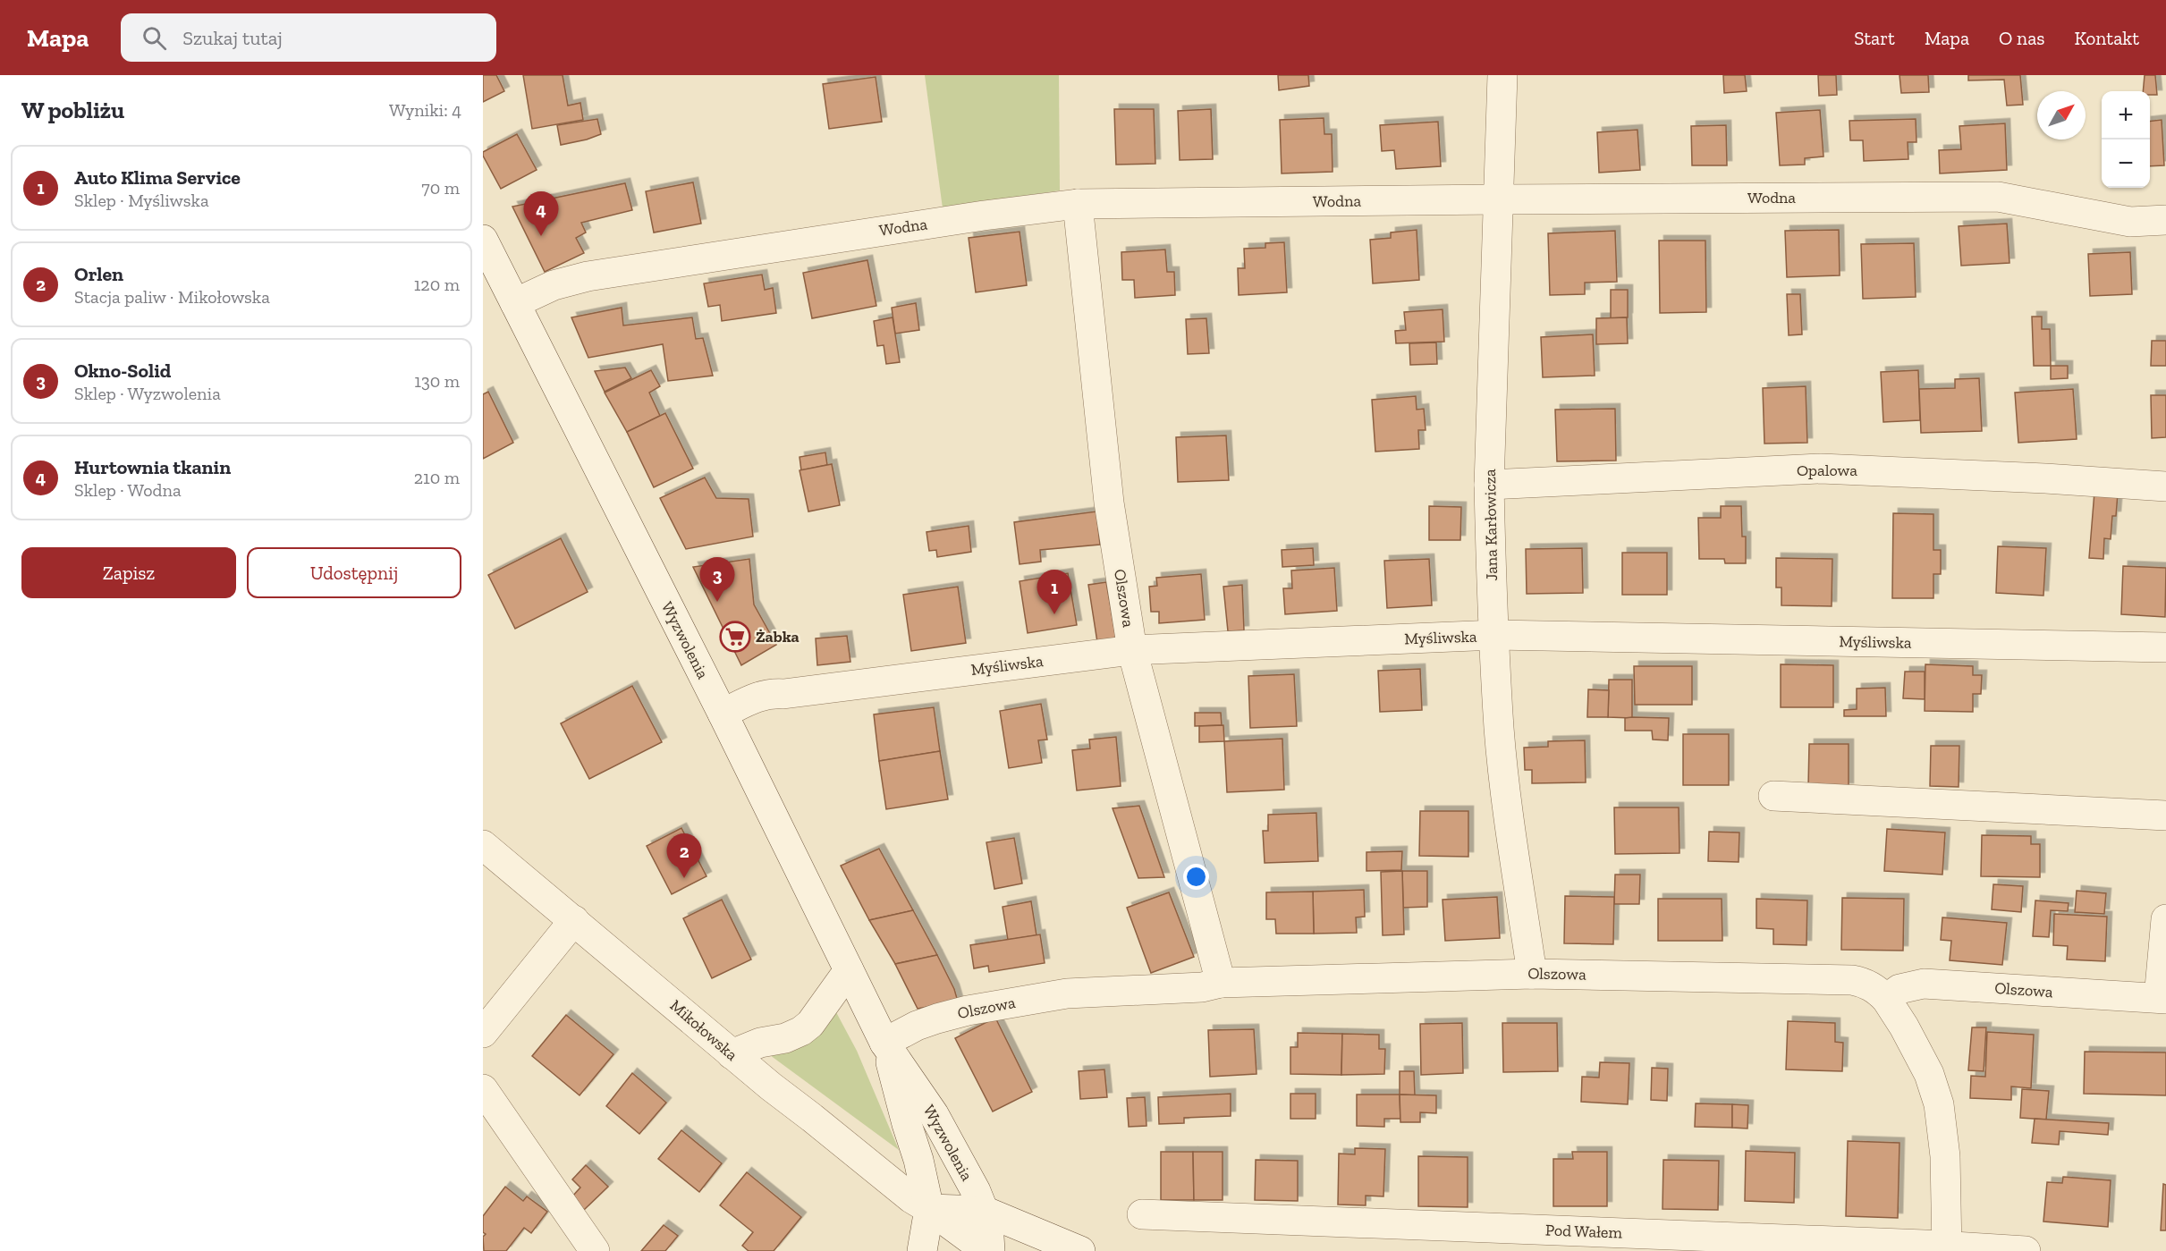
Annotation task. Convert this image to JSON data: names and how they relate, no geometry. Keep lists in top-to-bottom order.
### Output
{
  "streets": {
    "street": [
      "Wodna",
      "Opalowa",
      "Jana Karłowicza",
      "Olszowa",
      "Myśliwska",
      "Wyzwolenia",
      "Mikołowska",
      "Pod Wałem"
    ]
  },
  "crossings": [
    ["Wodna", "Jana Karłowicza"],
    ["Wodna", "Olszowa"],
    ["Wodna", "Wyzwolenia"],
    ["Opalowa", "Jana Karłowicza"],
    ["Jana Karłowicza", "Olszowa"],
    ["Jana Karłowicza", "Myśliwska"],
    ["Olszowa", "Myśliwska"],
    ["Olszowa", "Wyzwolenia"],
    ["Olszowa", "Pod Wałem"],
    ["Myśliwska", "Wyzwolenia"],
    ["Wyzwolenia", "Mikołowska"]
  ],
  "places": {
    "supermarket": ["Żabka"]
  },
  "north": "top right",
  "page": {
    "header": "Mapa",
    "search": "Szukaj tutaj",
    "nav": [
      "Start",
      "Mapa",
      "O nas",
      "Kontakt"
    ],
    "heading": ["W pobliżu", "Wyniki: 4"],
    "map_buttons": ["+", "−"],
    "list": [
      {
        "mark": "1",
        "name": "Auto Klima Service",
        "note": "Sklep · Myśliwska",
        "value": "70 m"
      },
      {
        "mark": "2",
        "name": "Orlen",
        "note": "Stacja paliw · Mikołowska",
        "value": "120 m"
      },
      {
        "mark": "3",
        "name": "Okno-Solid",
        "note": "Sklep · Wyzwolenia",
        "value": "130 m"
      },
      {
        "mark": "4",
        "name": "Hurtownia tkanin",
        "note": "Sklep · Wodna",
        "value": "210 m"
      }
    ],
    "pins": [
      "4",
      "3",
      "1",
      "2"
    ],
    "buttons": ["Zapisz", "Udostępnij"]
  }
}
